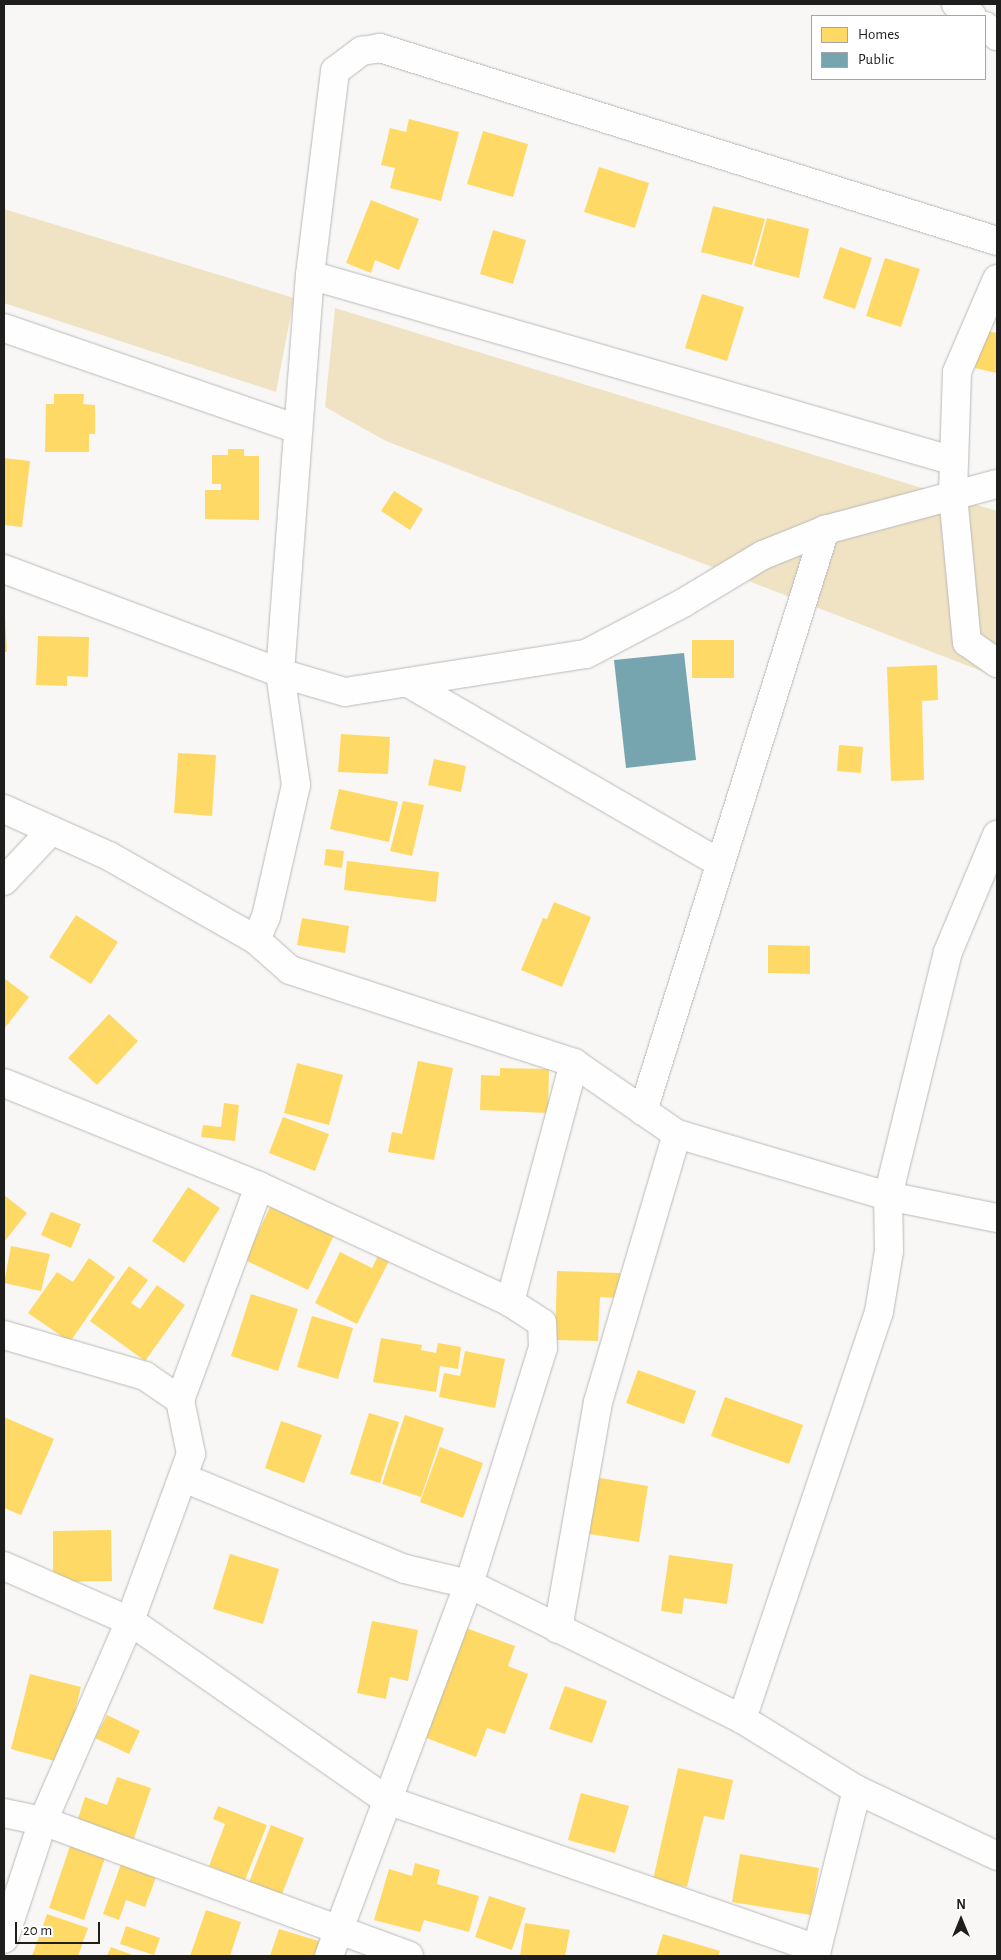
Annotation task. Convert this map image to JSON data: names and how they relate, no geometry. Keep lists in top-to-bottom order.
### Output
{
  "legend": ["Homes", "Public"],
  "scale_bar": "20 m",
  "north": "top"
}
